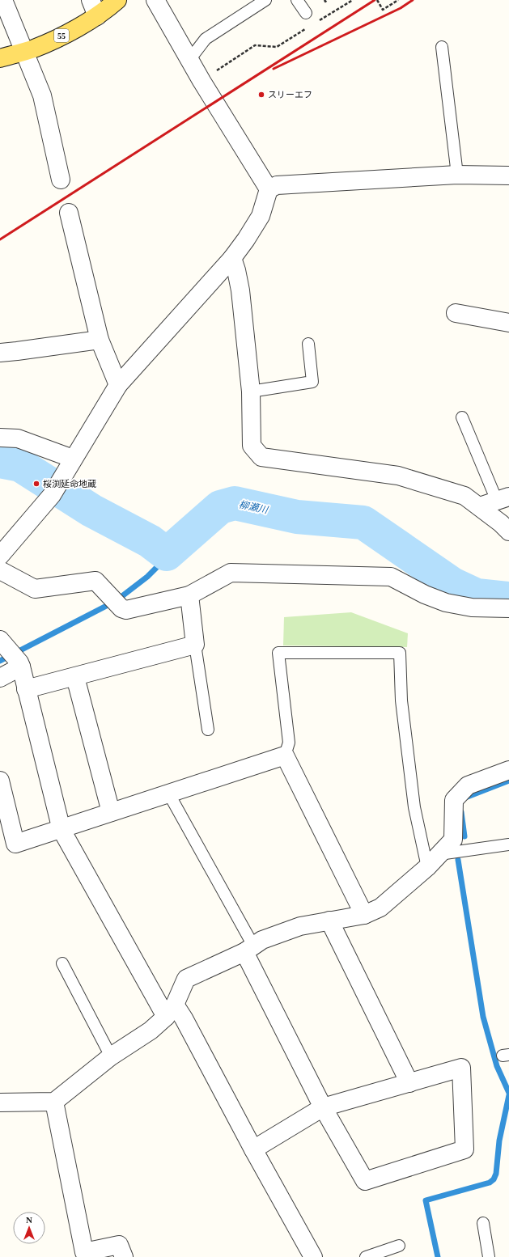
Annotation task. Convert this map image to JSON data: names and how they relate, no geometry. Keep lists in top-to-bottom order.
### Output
{
  "streets": {
    "main road": ["55"]
  },
  "water": ["柳瀬川"],
  "places": ["スリーエフ", "桜渕延命地蔵"],
  "north": "top"
}
